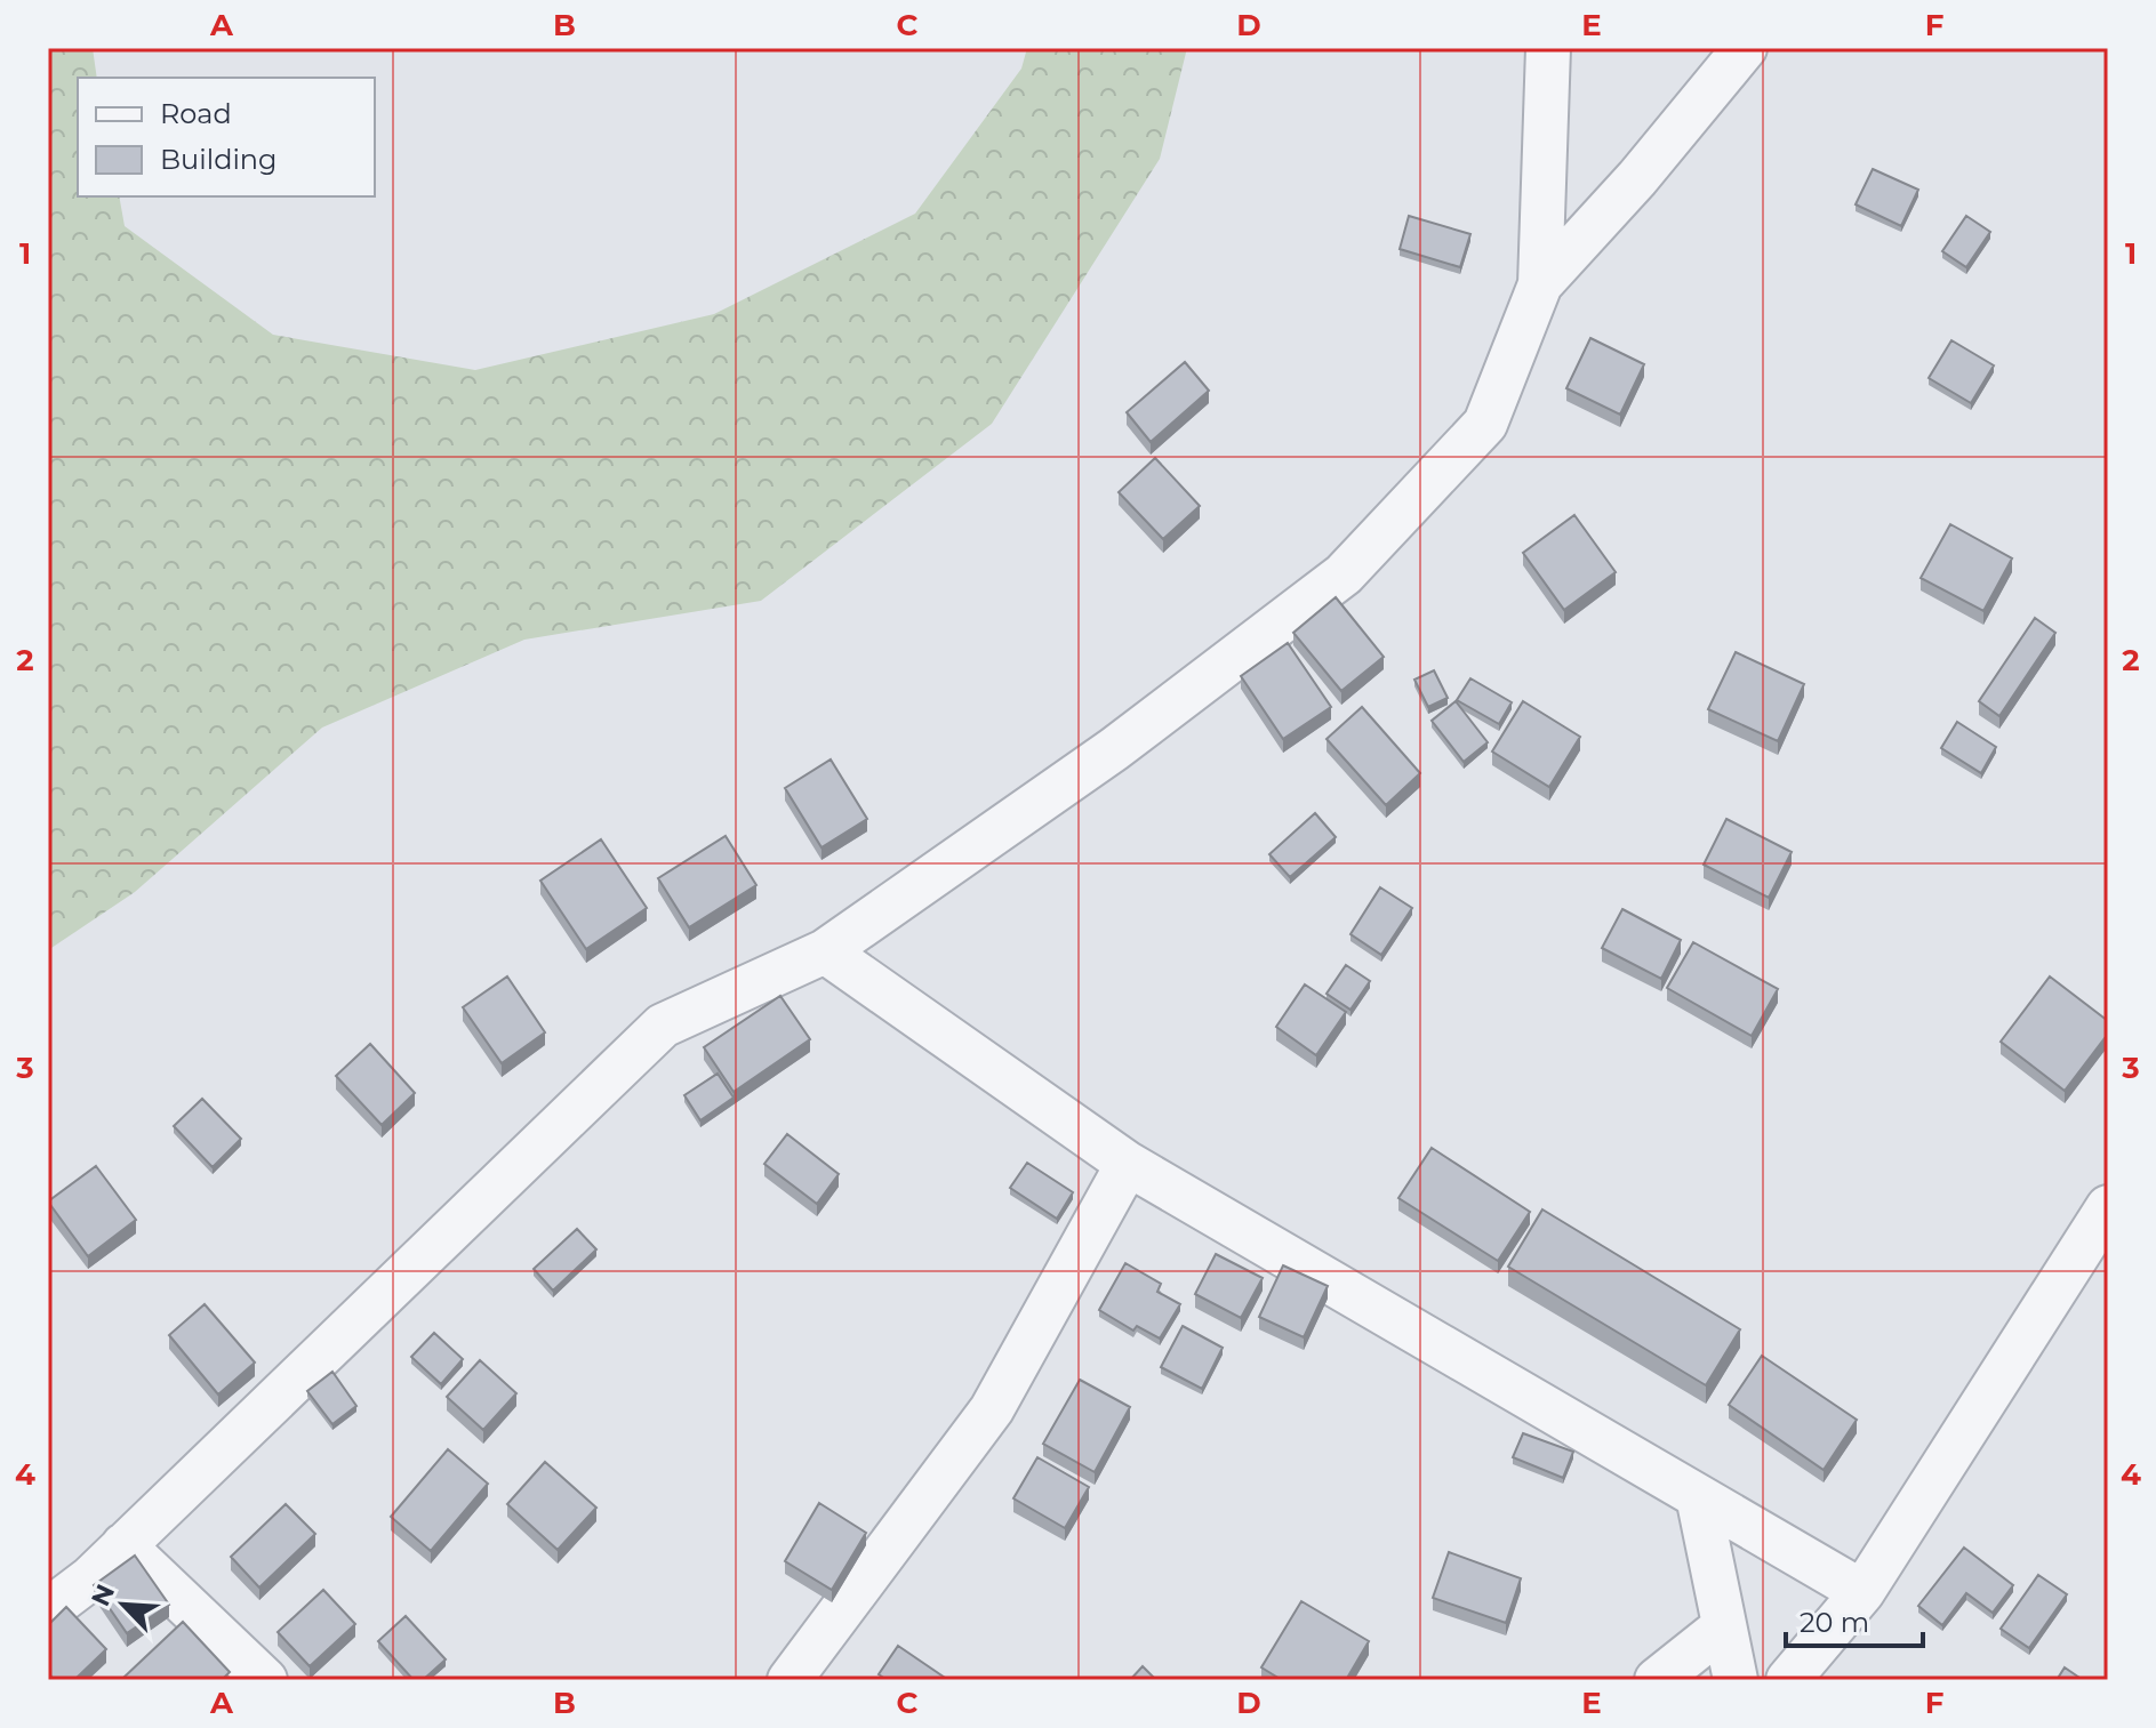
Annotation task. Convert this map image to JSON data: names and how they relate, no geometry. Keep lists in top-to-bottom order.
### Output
{
  "legend": ["Road", "Building"],
  "scale_bar": "20 m",
  "north": "top left",
  "grid": {
    "columns": [
      "A",
      "B",
      "C",
      "D",
      "E",
      "F"
    ],
    "rows": [
      "1",
      "2",
      "3",
      "4"
    ]
  }
}
